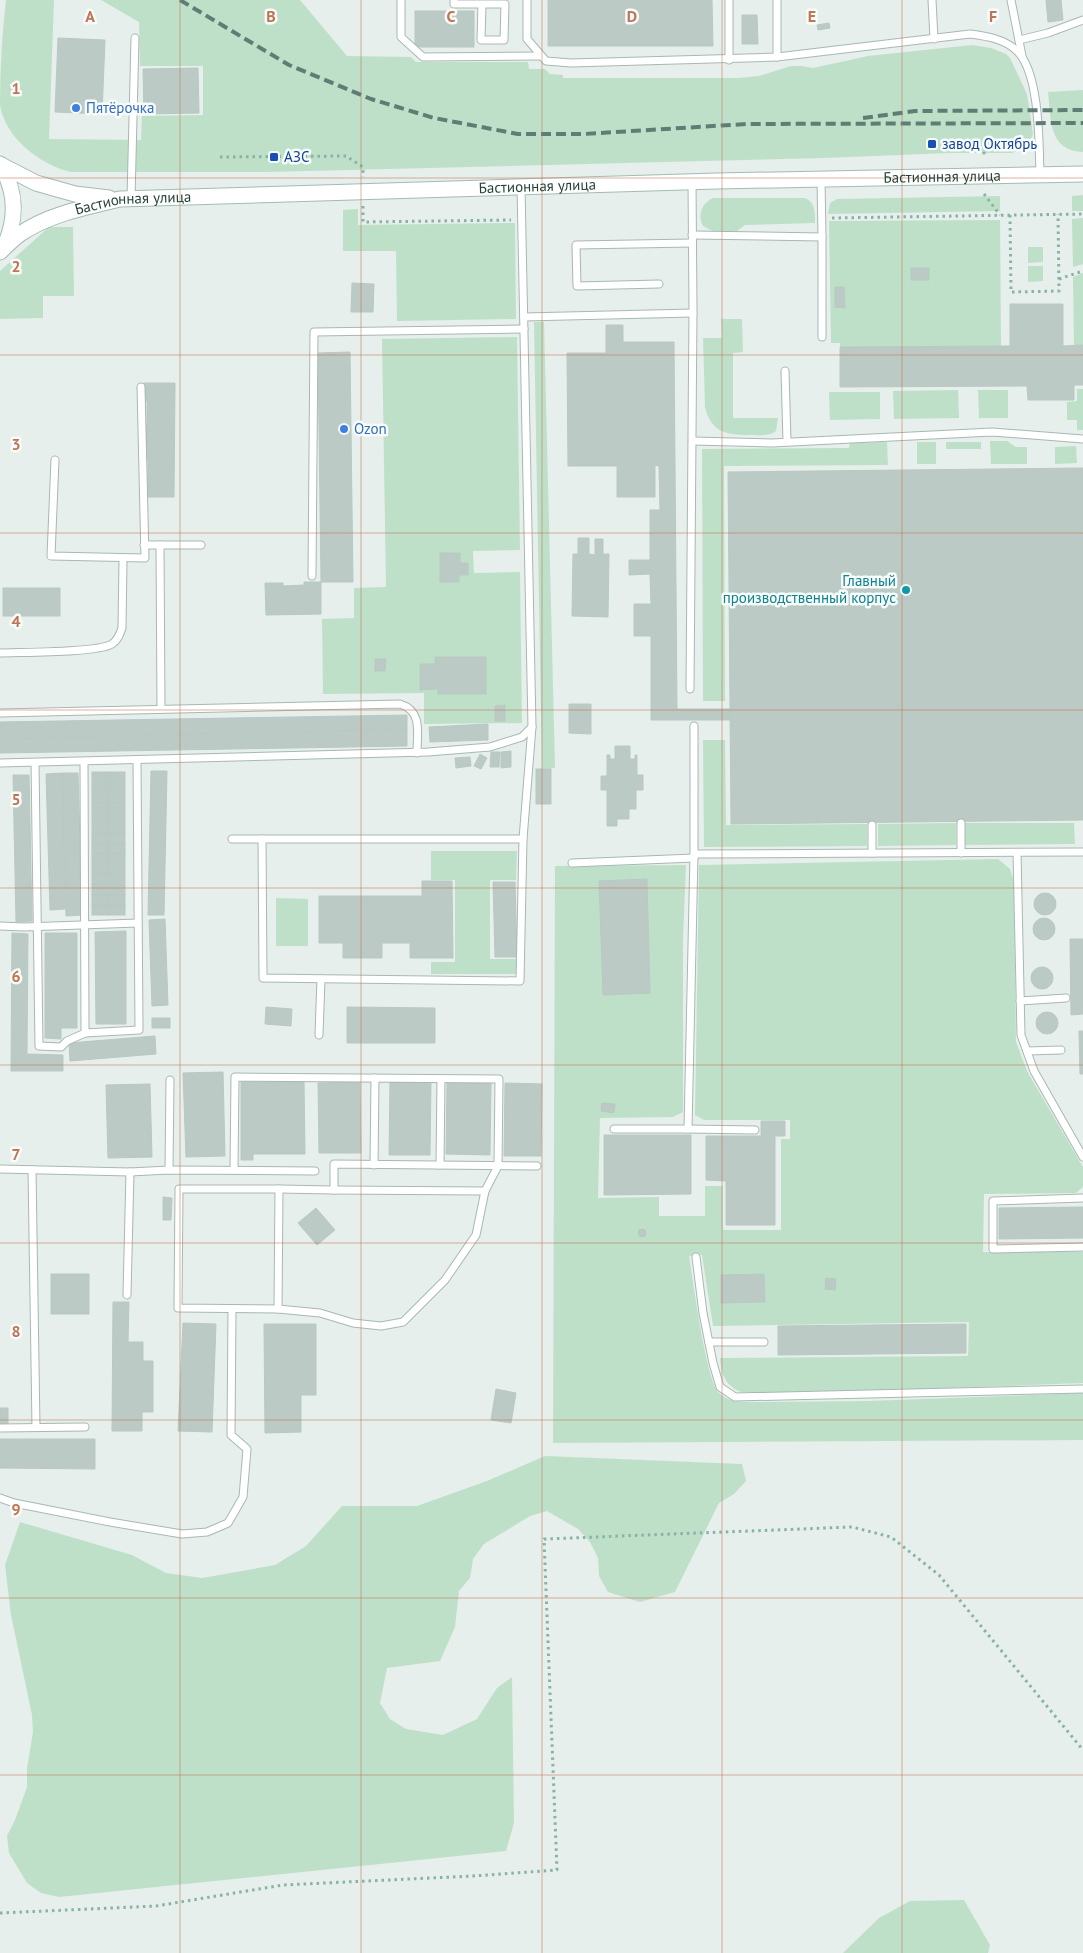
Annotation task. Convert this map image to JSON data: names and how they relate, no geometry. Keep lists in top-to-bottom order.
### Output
{
  "streets": {
    "main road": ["Бастионная улица"]
  },
  "places": {
    "other": ["Пятёрочка", "Ozon", "Главный производственный корпус"],
    "transit": ["завод Октябрь", "АЗС"]
  },
  "grid": {
    "columns": [
      "A",
      "B",
      "C",
      "D",
      "E",
      "F"
    ],
    "rows": [
      "1",
      "2",
      "3",
      "4",
      "5",
      "6",
      "7",
      "8",
      "9"
    ]
  }
}
